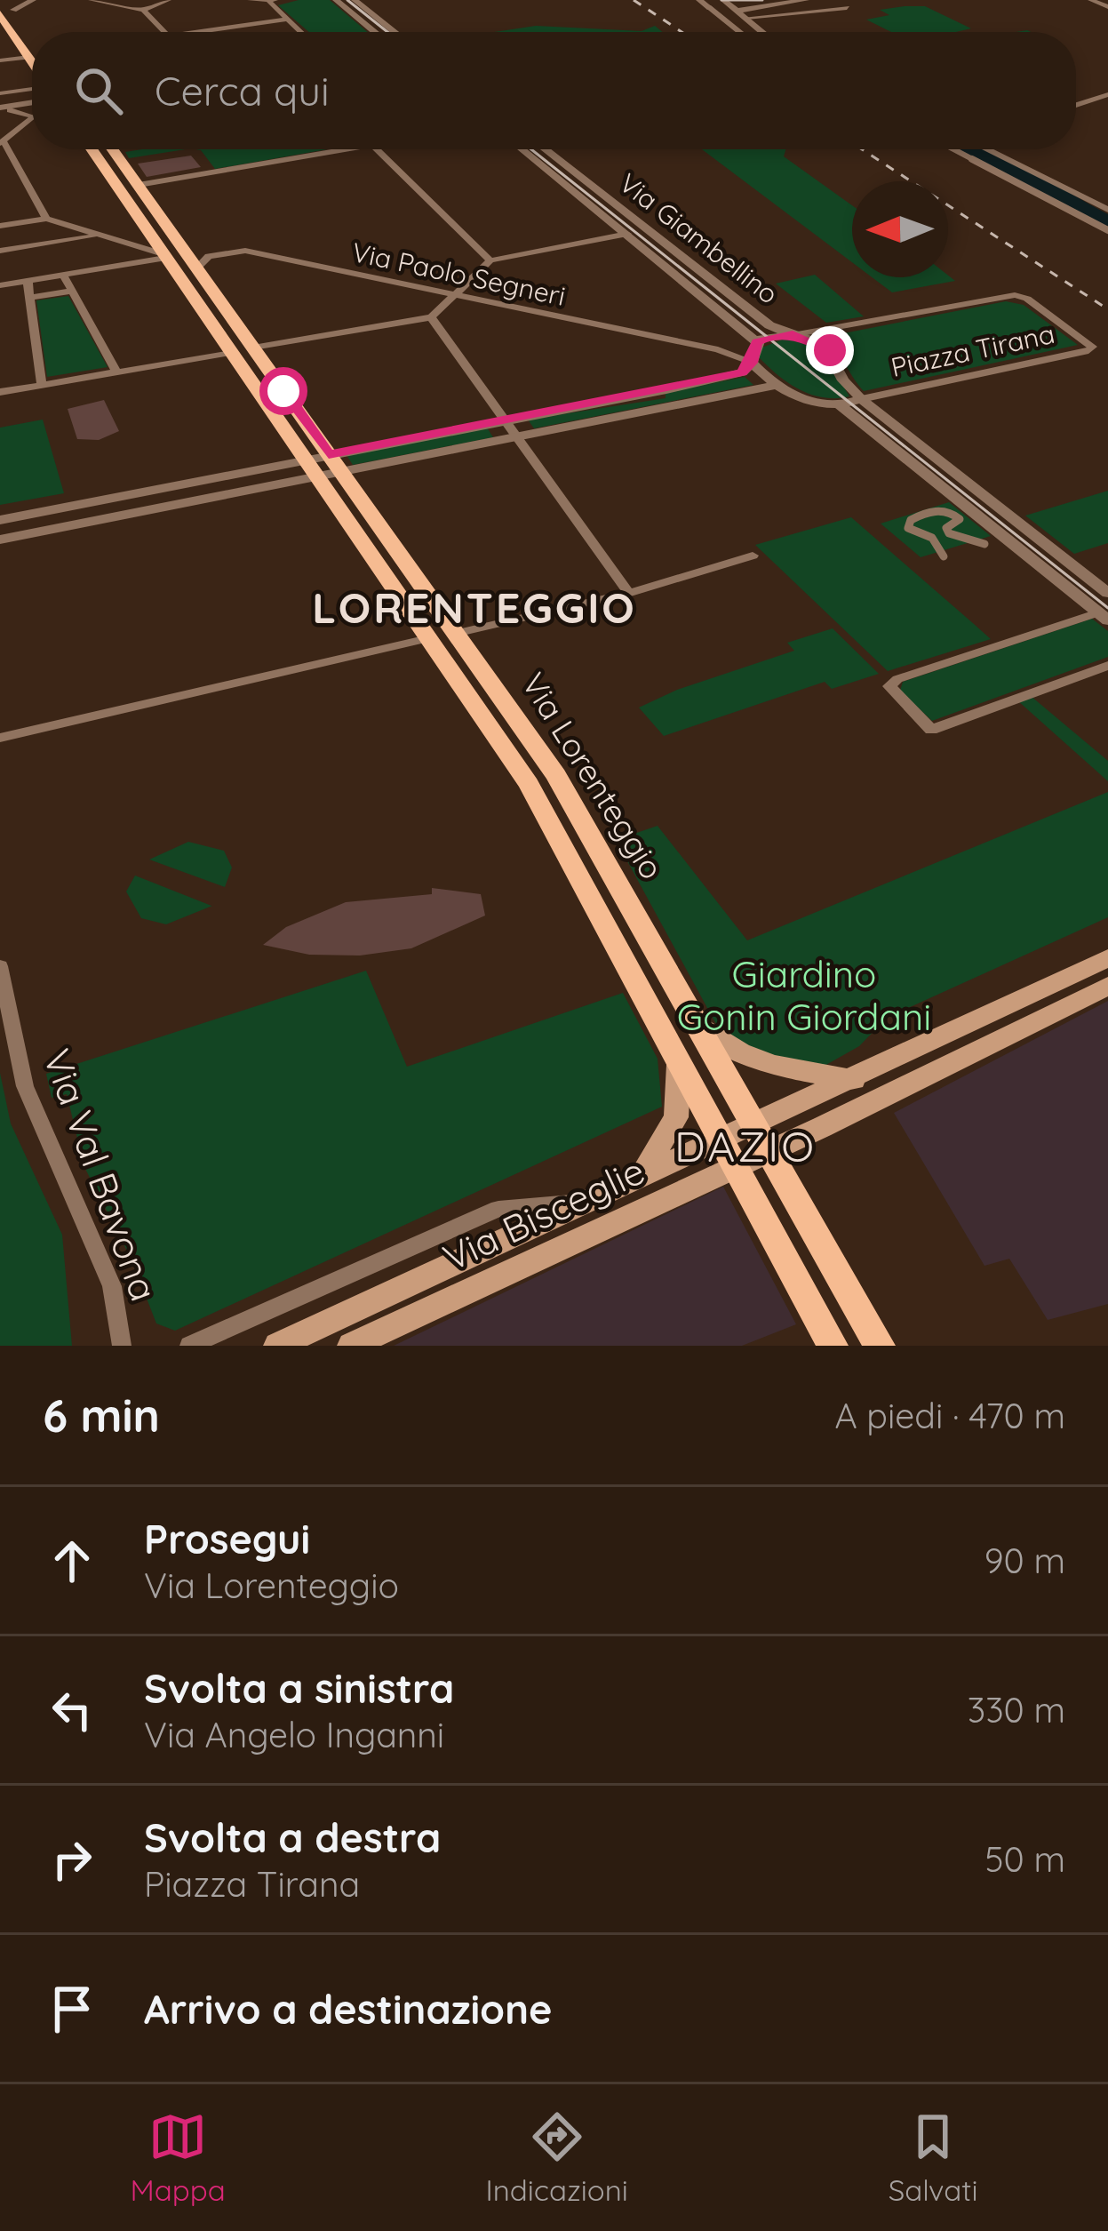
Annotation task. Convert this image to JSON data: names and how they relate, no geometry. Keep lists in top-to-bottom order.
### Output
{
  "streets": {
    "main road": ["Via Lorenteggio", "Via Bisceglie"],
    "street": [
      "Via Giambellino",
      "Via Paolo Segneri",
      "Piazza Tirana",
      "Via Val Bavona"
    ]
  },
  "crossings": [
    ["Via Giambellino", "Via Paolo Segneri"],
    ["Via Giambellino", "Piazza Tirana"],
    ["Via Paolo Segneri", "Piazza Tirana"],
    ["Via Paolo Segneri", "Via Lorenteggio"],
    ["Via Lorenteggio", "Via Bisceglie"]
  ],
  "districts": ["LORENTEGGIO", "DAZIO"],
  "parks": ["Giardino Gonin Giordani"],
  "north": "left",
  "page": {
    "search": "Cerca qui",
    "heading": ["6 min", "A piedi · 470 m"],
    "list": [
      ["Prosegui", "Via Lorenteggio", "90 m"],
      ["Svolta a sinistra", "Via Angelo Inganni", "330 m"],
      ["Svolta a destra", "Piazza Tirana", "50 m"],
      "Arrivo a destinazione"
    ],
    "nav": ["Mappa", "Indicazioni", "Salvati"]
  }
}
